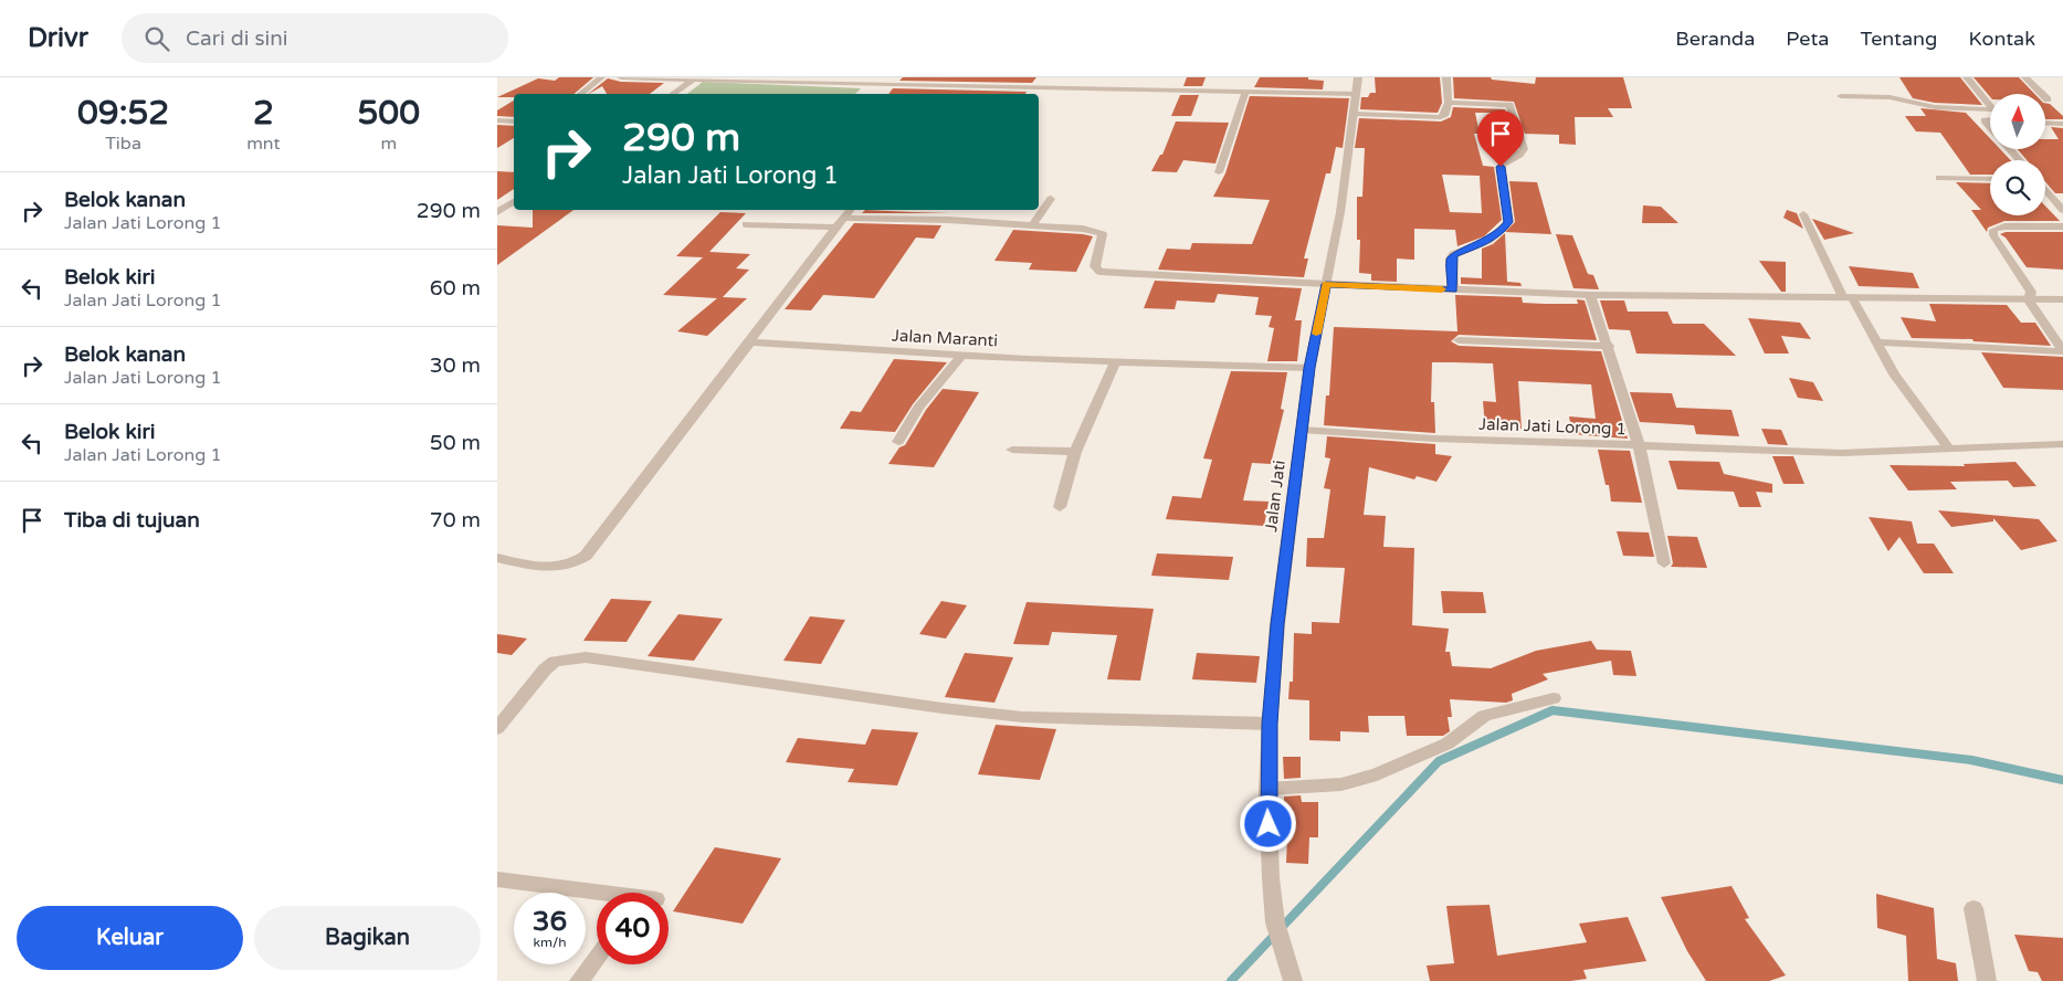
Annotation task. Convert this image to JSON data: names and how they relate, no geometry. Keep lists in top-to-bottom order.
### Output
{
  "streets": {
    "street": ["Jalan Maranti", "Jalan Jati Lorong 1", "Jalan Jati"]
  },
  "crossings": [
    ["Jalan Maranti", "Jalan Jati"],
    ["Jalan Jati Lorong 1", "Jalan Jati"]
  ],
  "north": "top",
  "page": {
    "header": "Drivr",
    "search": "Cari di sini",
    "nav": [
      "Beranda",
      "Peta",
      "Tentang",
      "Kontak"
    ],
    "eta": [
      "09:52",
      "Tiba",
      "2",
      "mnt",
      "500",
      "m"
    ],
    "turn": ["290 m", "Jalan Jati Lorong 1"],
    "list": [
      {
        "name": "Belok kanan",
        "note": "Jalan Jati Lorong 1",
        "value": "290 m"
      },
      {
        "name": "Belok kiri",
        "note": "Jalan Jati Lorong 1",
        "value": "60 m"
      },
      {
        "name": "Belok kanan",
        "note": "Jalan Jati Lorong 1",
        "value": "30 m"
      },
      {
        "name": "Belok kiri",
        "note": "Jalan Jati Lorong 1",
        "value": "50 m"
      },
      {
        "name": "Tiba di tujuan",
        "value": "70 m"
      }
    ],
    "speed": "36 km/h",
    "limit": "40",
    "buttons": ["Keluar", "Bagikan"]
  }
}
